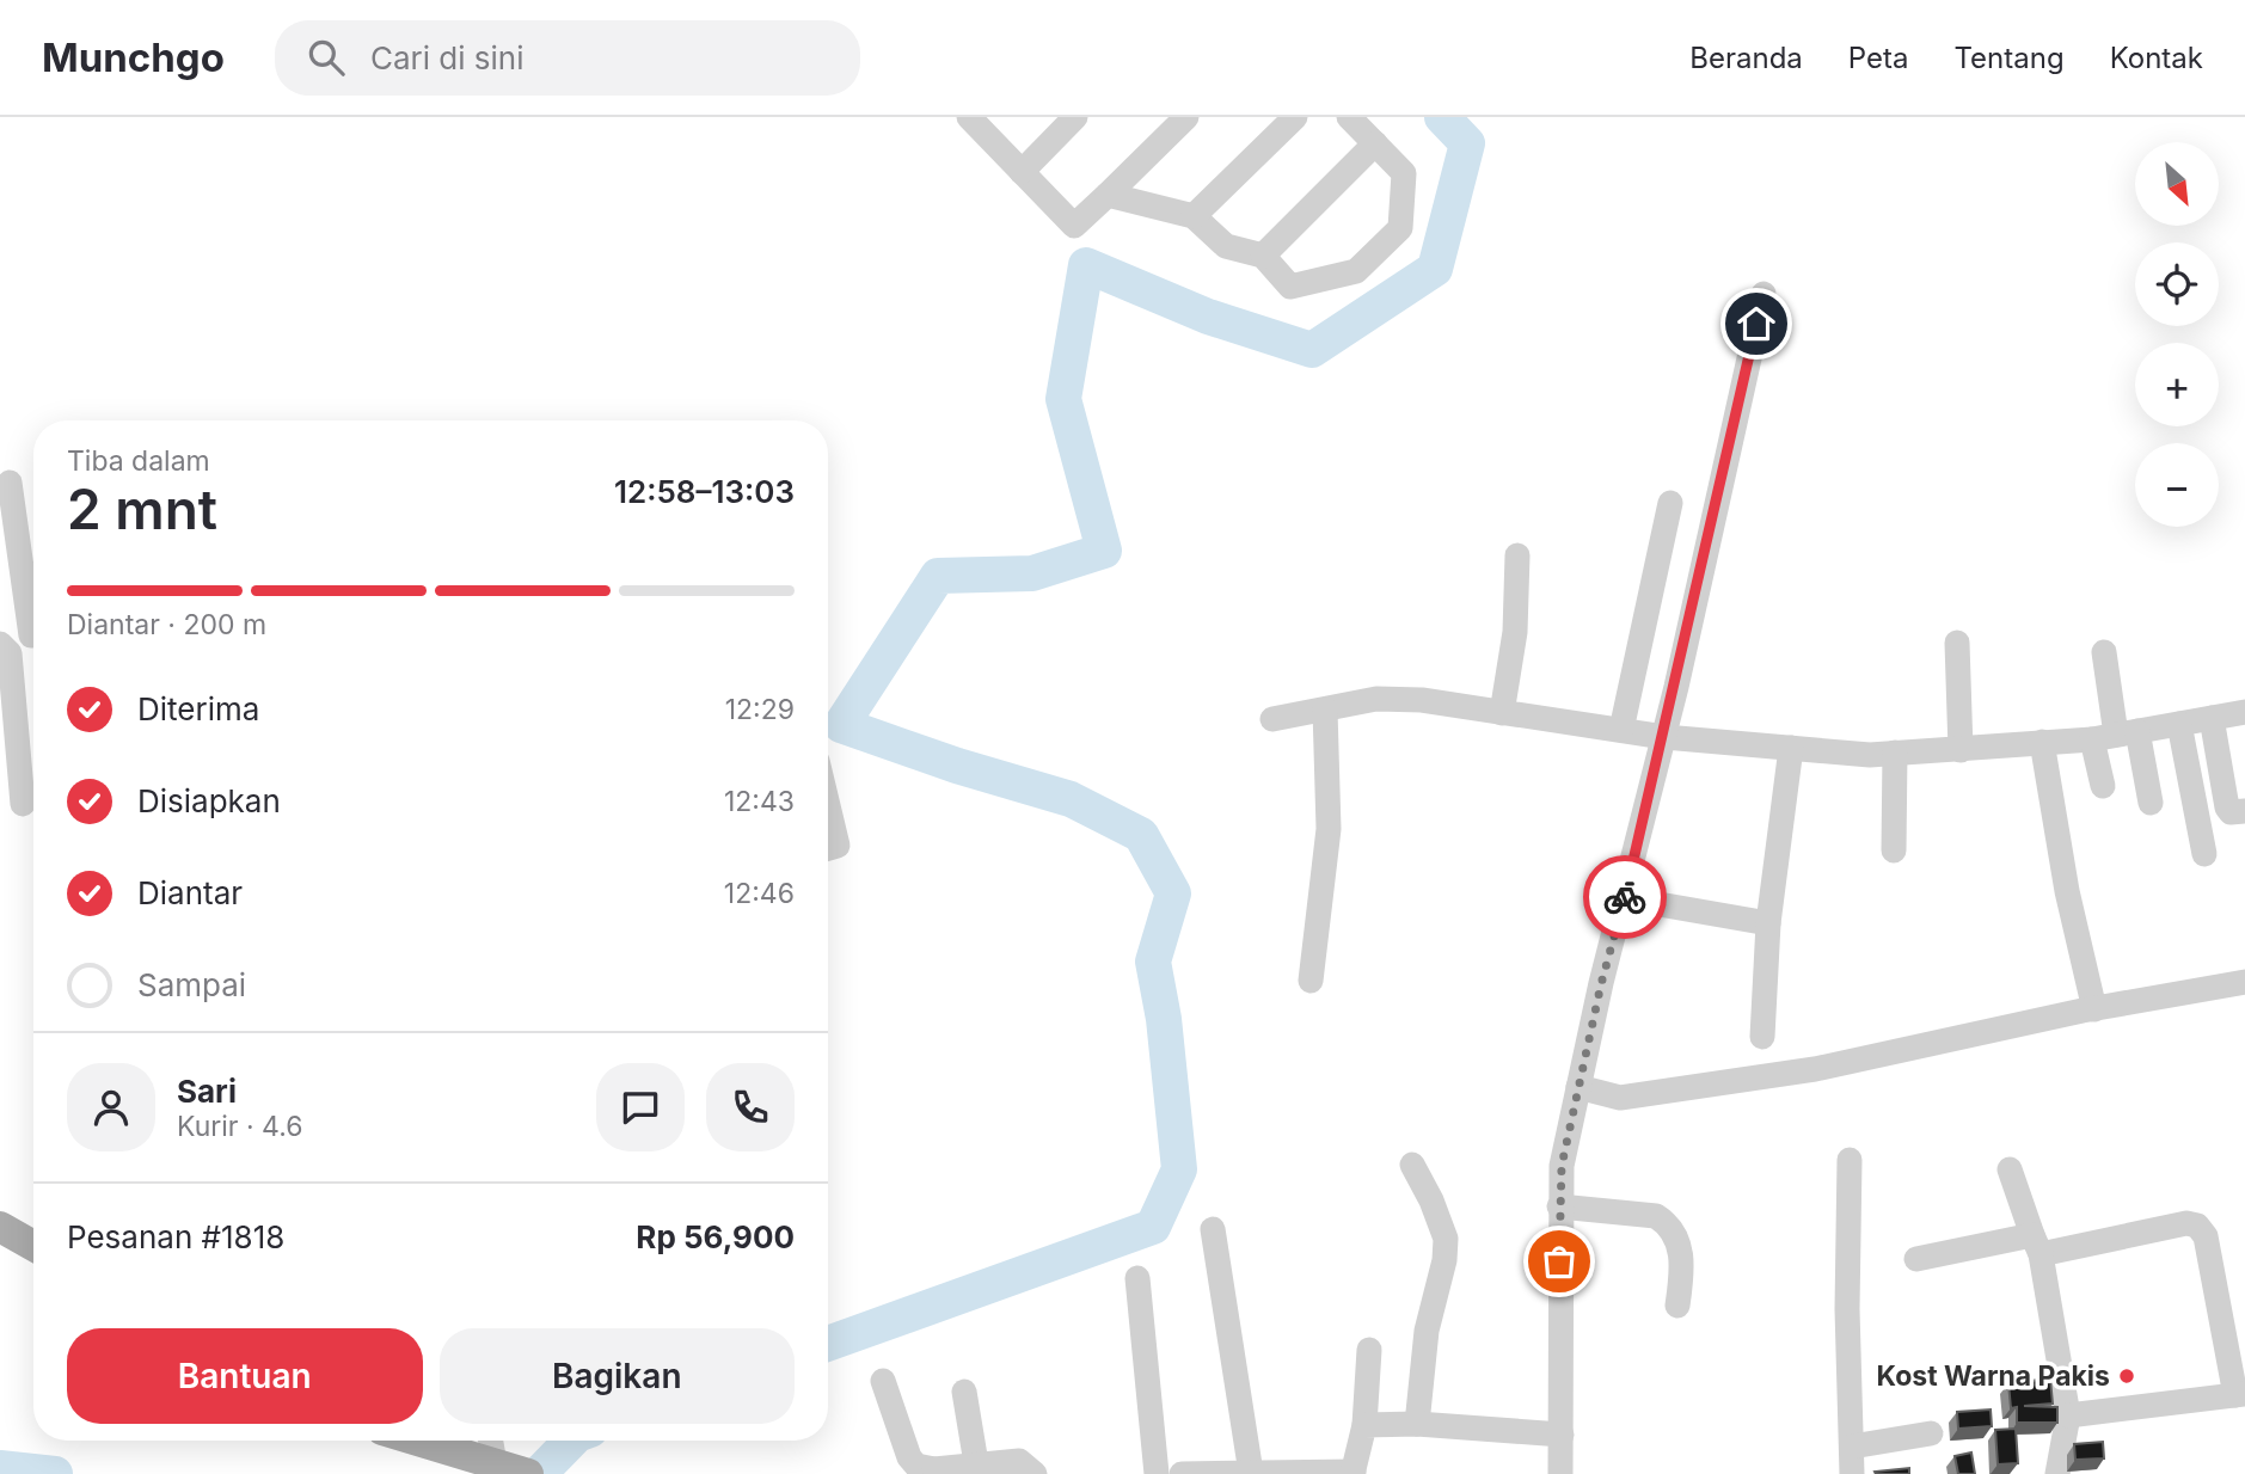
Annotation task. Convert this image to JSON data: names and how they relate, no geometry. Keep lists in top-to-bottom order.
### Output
{
  "places": ["Kost Warna Pakis"],
  "north": "bottom right",
  "page": {
    "header": "Munchgo",
    "search": "Cari di sini",
    "nav": [
      "Beranda",
      "Peta",
      "Tentang",
      "Kontak"
    ],
    "map_buttons": ["+", "−"],
    "heading": ["2 mnt", "Tiba dalam", "12:58–13:03"],
    "panel": [
      "Sari",
      "Kurir · 4.6",
      "Pesanan #1818",
      "Rp 56,900"
    ],
    "bar": "Diantar · 200 m",
    "list": [
      ["Diterima", "12:29"],
      ["Disiapkan", "12:43"],
      ["Diantar", "12:46"],
      "Sampai"
    ],
    "buttons": ["Bantuan", "Bagikan"]
  }
}
